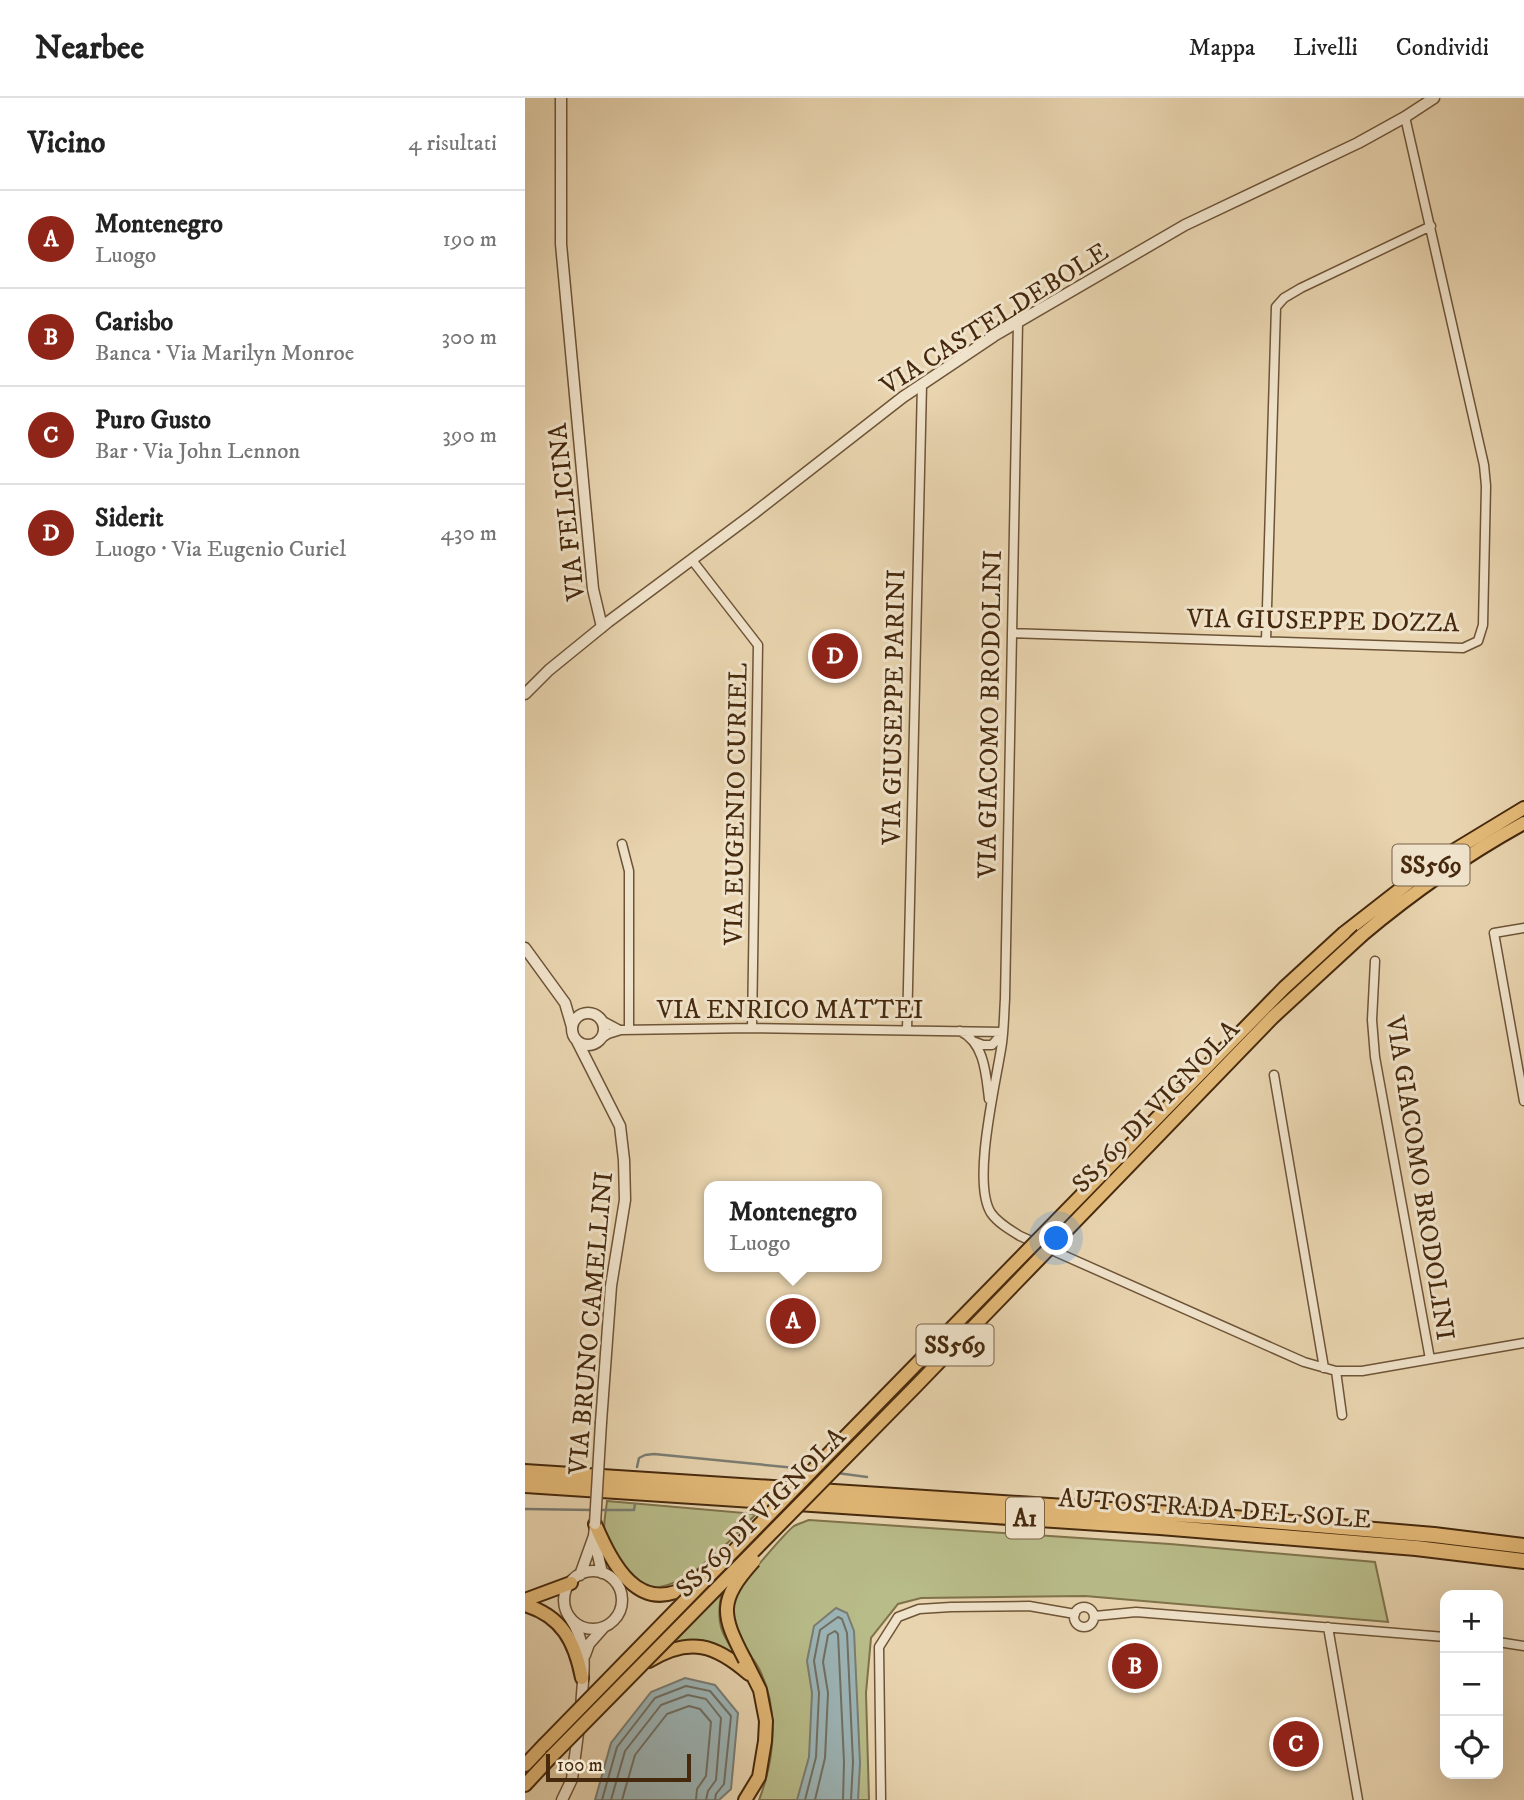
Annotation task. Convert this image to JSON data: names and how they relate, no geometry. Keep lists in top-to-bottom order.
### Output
{
  "streets": {
    "highway": [
      "SS569",
      "SS569 DI VIGNOLA",
      "AUTOSTRADA DEL SOLE",
      "A1"
    ],
    "street": [
      "VIA CASTELDEBOLE",
      "VIA FELICINA",
      "VIA GIUSEPPE DOZZA",
      "VIA GIUSEPPE PARINI",
      "VIA GIACOMO BRODOLINI",
      "VIA EUGENIO CURIEL",
      "VIA ENRICO MATTEI",
      "VIA BRUNO CAMELLINI"
    ]
  },
  "crossings": [
    ["VIA CASTELDEBOLE", "VIA FELICINA"],
    ["VIA CASTELDEBOLE", "VIA GIUSEPPE DOZZA"],
    ["VIA CASTELDEBOLE", "VIA GIUSEPPE PARINI"],
    ["VIA CASTELDEBOLE", "VIA GIACOMO BRODOLINI"],
    ["VIA CASTELDEBOLE", "VIA EUGENIO CURIEL"],
    ["VIA GIUSEPPE DOZZA", "VIA GIACOMO BRODOLINI"],
    ["VIA GIUSEPPE PARINI", "VIA ENRICO MATTEI"],
    ["VIA GIACOMO BRODOLINI", "VIA ENRICO MATTEI"],
    ["VIA EUGENIO CURIEL", "VIA ENRICO MATTEI"],
    ["VIA ENRICO MATTEI", "VIA BRUNO CAMELLINI"]
  ],
  "scale_bar": "100 m",
  "page": {
    "header": "Nearbee",
    "nav": ["Mappa", "Livelli", "Condividi"],
    "heading": ["Vicino", "4 risultati"],
    "list": [
      {
        "mark": "A",
        "name": "Montenegro",
        "note": "Luogo",
        "value": "190 m"
      },
      {
        "mark": "B",
        "name": "Carisbo",
        "note": "Banca · Via Marilyn Monroe",
        "value": "300 m"
      },
      {
        "mark": "C",
        "name": "Puro Gusto",
        "note": "Bar · Via John Lennon",
        "value": "390 m"
      },
      {
        "mark": "D",
        "name": "Siderit",
        "note": "Luogo · Via Eugenio Curiel",
        "value": "430 m"
      }
    ],
    "pins": [
      "D",
      "A",
      "B",
      "C"
    ],
    "popup": ["Montenegro", "Luogo"],
    "map_buttons": ["+", "−"],
    "scale": "100 m"
  }
}
